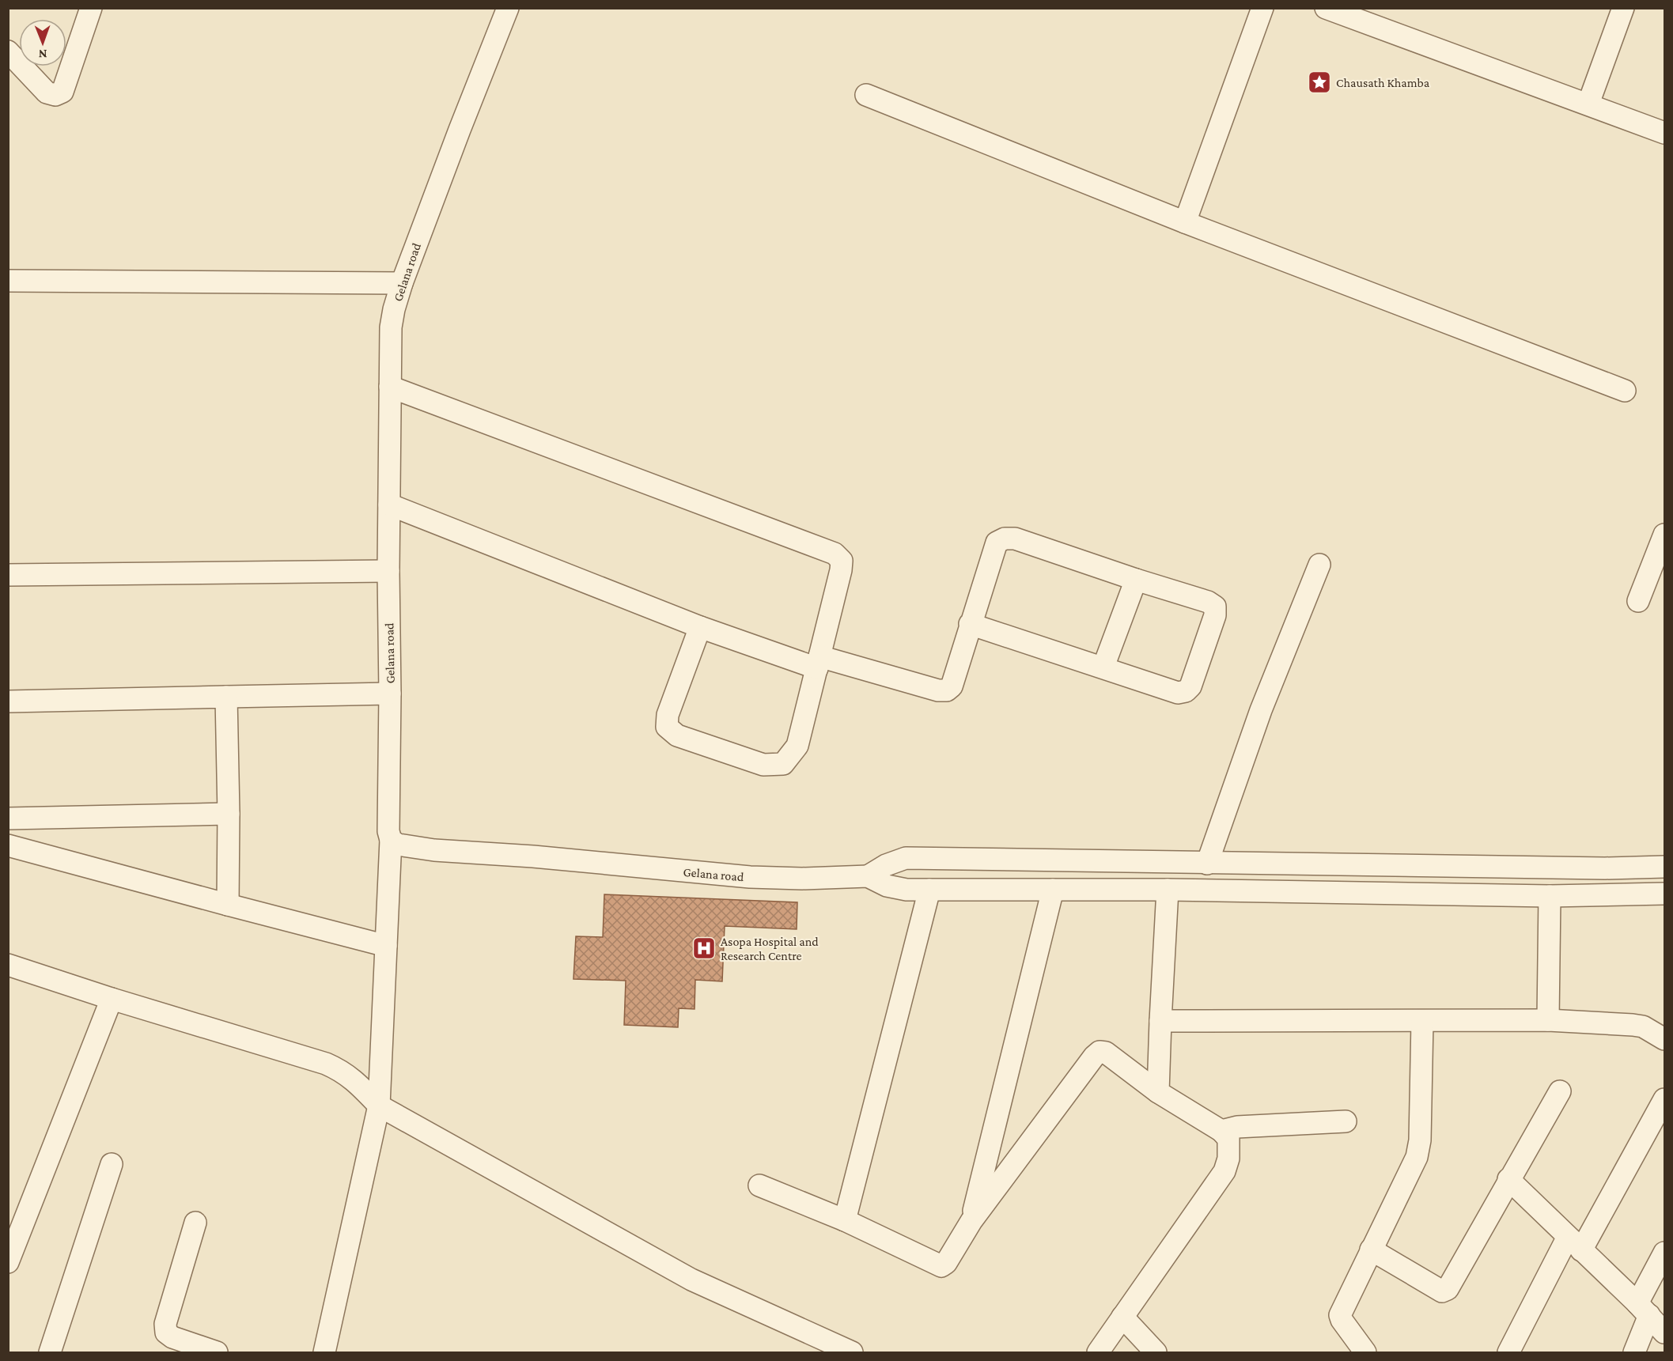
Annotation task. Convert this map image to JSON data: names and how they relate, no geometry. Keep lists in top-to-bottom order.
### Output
{
  "streets": {
    "street": ["Gelana road"]
  },
  "places": {
    "place": ["Chausath Khamba"],
    "hospital": ["Asopa Hospital and Research Centre"]
  },
  "north": "bottom"
}
